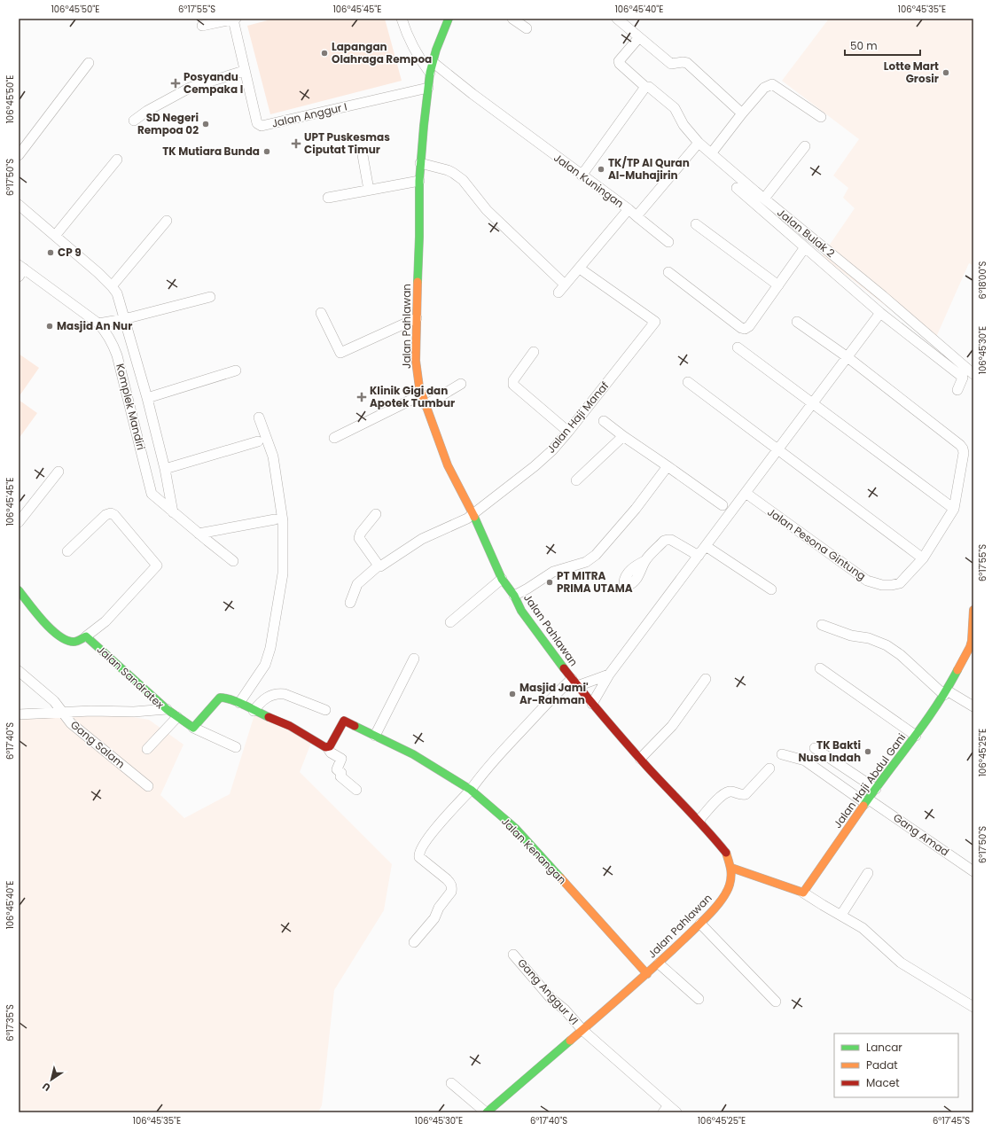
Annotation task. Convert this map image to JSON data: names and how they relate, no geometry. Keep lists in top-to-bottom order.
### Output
{
  "streets": {
    "main road": [
      "Jalan Pahlawan",
      "Jalan Sandratex",
      "Jalan Haji Abdul Gani",
      "Jalan Kenangan"
    ],
    "street": [
      "Jalan Anggur I",
      "Jalan Kuningan",
      "Jalan Bulak 2",
      "Komplek Mandiri",
      "Jalan Haji Manaf",
      "Jalan Pesona Gintung",
      "Gang Salam",
      "Gang Amad",
      "Gang Anggur VI"
    ]
  },
  "crossings": [
    ["Jalan Anggur I", "Jalan Pahlawan"],
    ["Jalan Kuningan", "Jalan Pahlawan"],
    ["Jalan Kuningan", "Jalan Haji Manaf"],
    ["Jalan Pahlawan", "Jalan Haji Manaf"],
    ["Jalan Pahlawan", "Jalan Kenangan"],
    ["Jalan Pahlawan", "Gang Anggur VI"],
    ["Jalan Sandratex", "Gang Salam"],
    ["Jalan Haji Abdul Gani", "Gang Amad"]
  ],
  "places": {
    "other": [
      "Lapangan Olahraga Rempoa",
      "Lotte Mart Grosir",
      "SD Negeri Rempoa 02",
      "TK Mutiara Bunda",
      "TK/TP Al Quran Al-Muhajirin",
      "CP 9",
      "Masjid An Nur",
      "PT MITRA PRIMA UTAMA",
      "Masjid Jami' Ar-Rahman",
      "TK Bakti Nusa Indah"
    ],
    "health": ["Posyandu Cempaka I", "UPT Puskesmas Ciputat Timur", "Klinik Gigi dan Apotek Tumbur"]
  },
  "legend": ["Lancar", "Padat", "Macet"],
  "scale_bar": "50 m",
  "north": "bottom left",
  "coordinates": [
    "106°45'50\"E",
    "6°17'55\"S",
    "106°45'45\"E",
    "106°45'40\"E",
    "106°45'35\"E",
    "6°17'50\"S",
    "6°18'00\"S",
    "106°45'30\"E",
    "6°17'40\"S",
    "106°45'25\"E",
    "6°17'35\"S",
    "6°17'45\"S"
  ]
}
